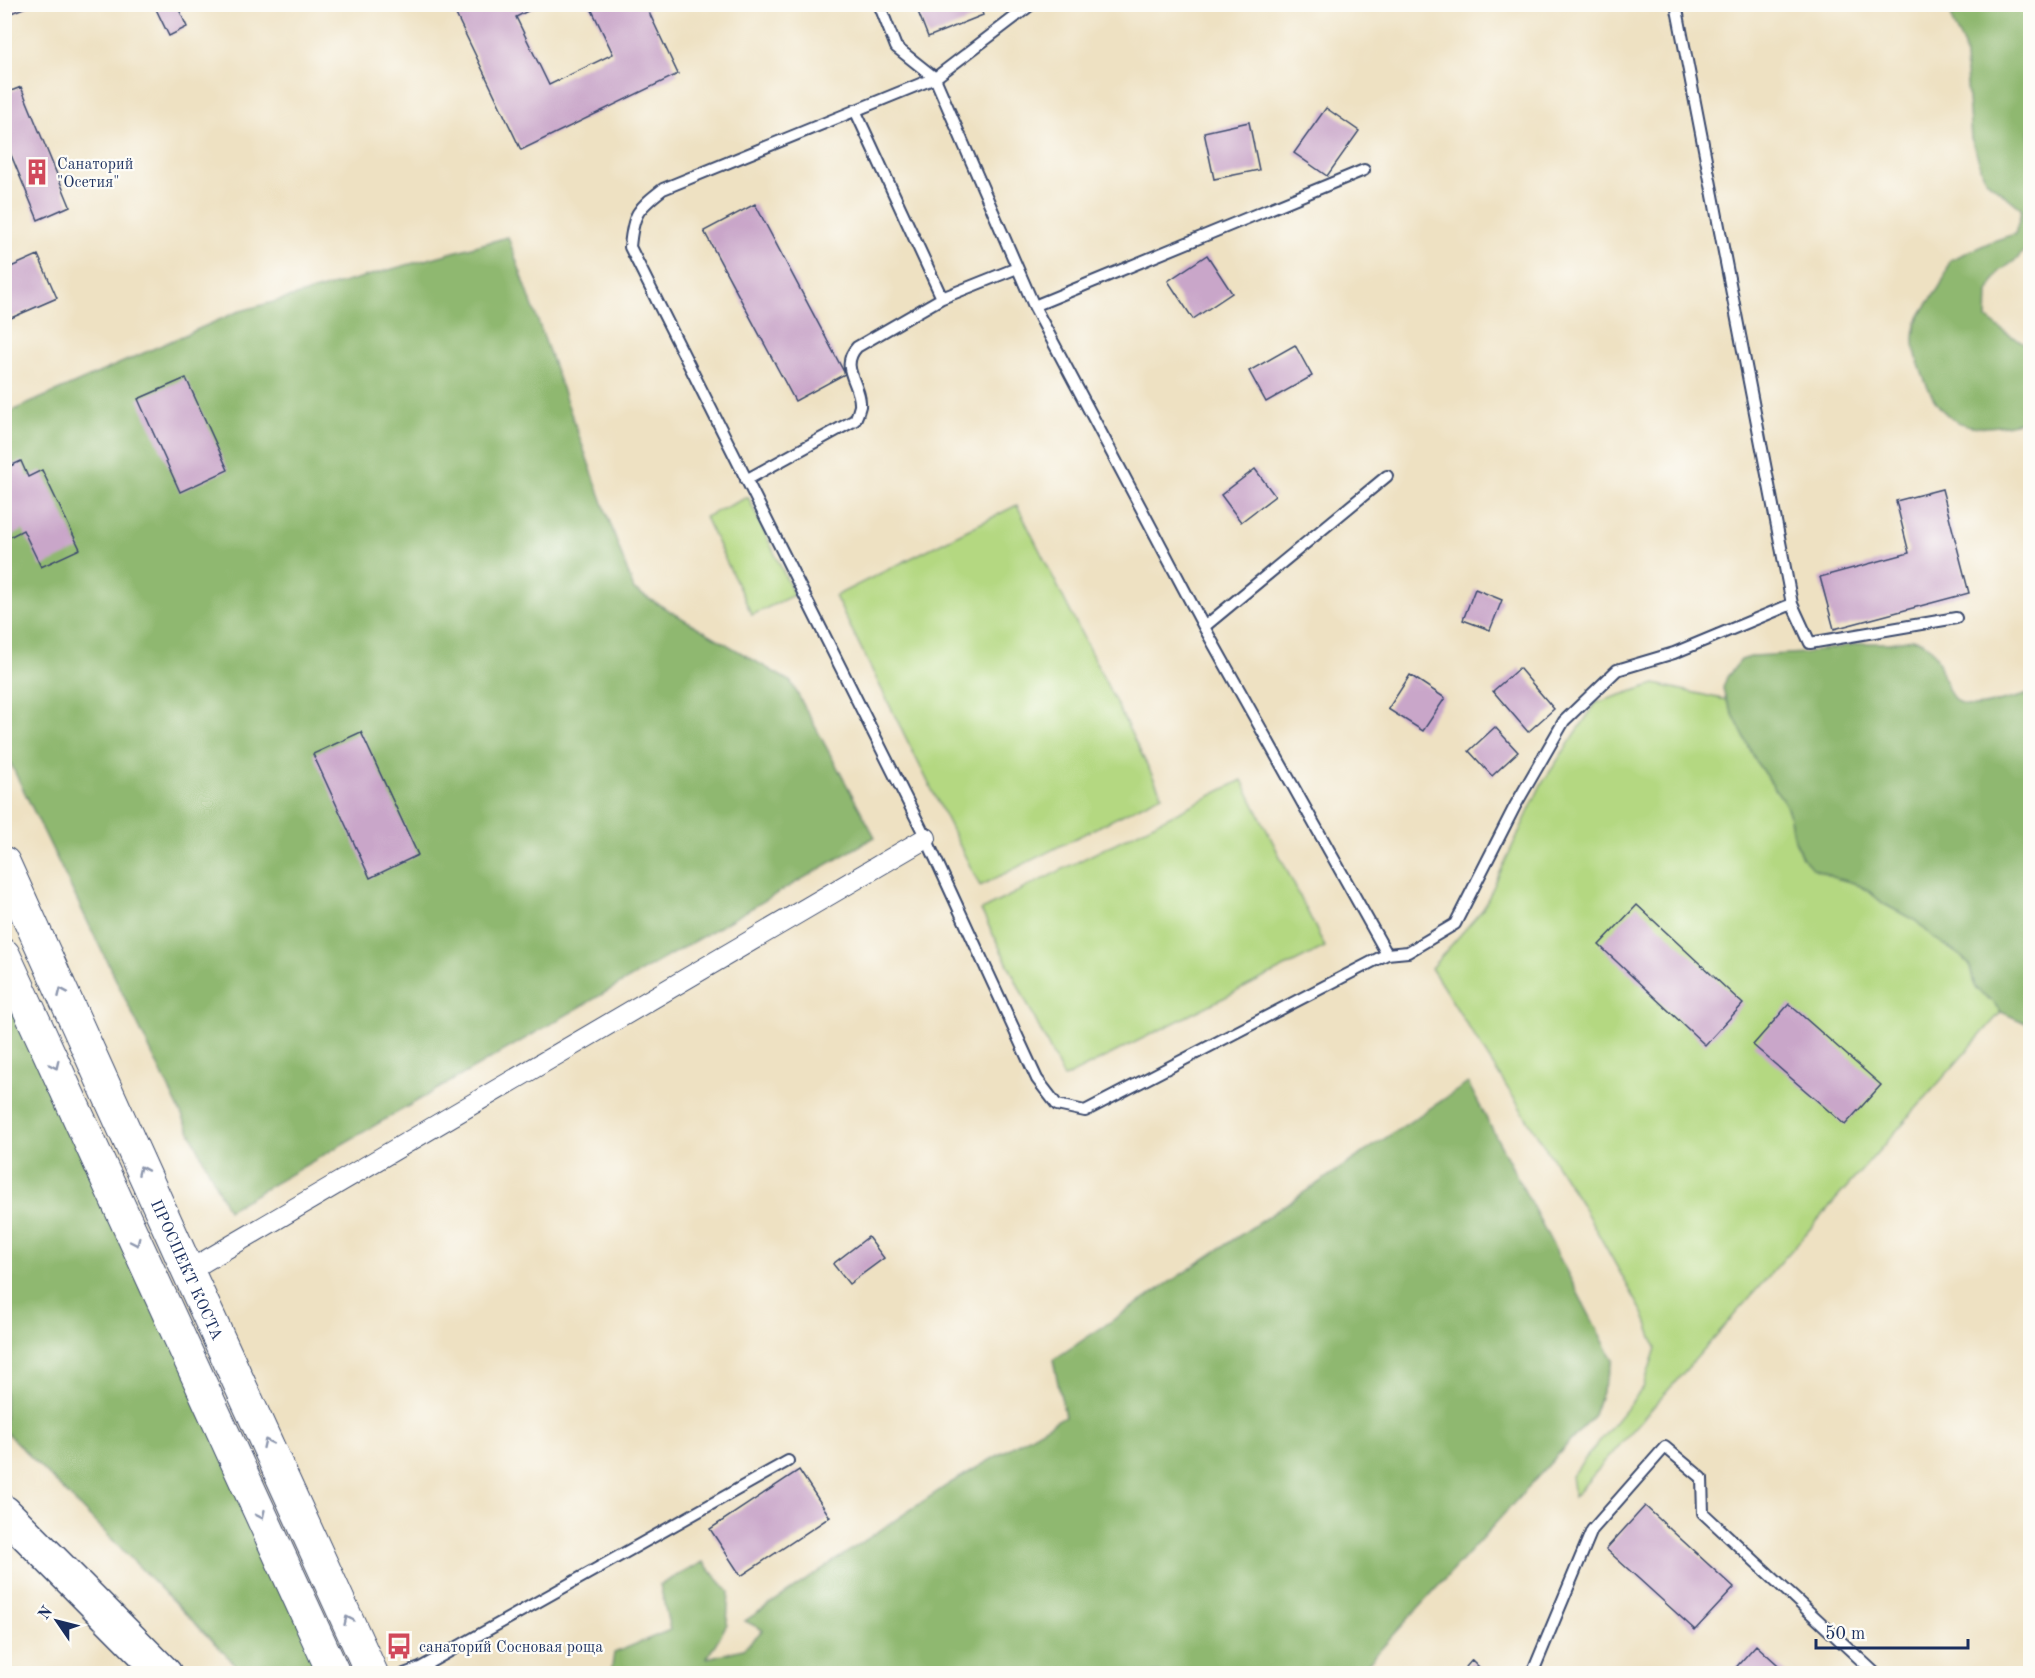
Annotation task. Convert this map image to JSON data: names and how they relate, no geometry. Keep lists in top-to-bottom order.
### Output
{
  "streets": {
    "main road": ["ПРОСПЕКТ КОСТА"]
  },
  "places": {
    "building": ["Санаторий \"Осетия\""],
    "bus stop": ["санаторий Сосновая роща"]
  },
  "scale_bar": "50 m",
  "north": "top left"
}
